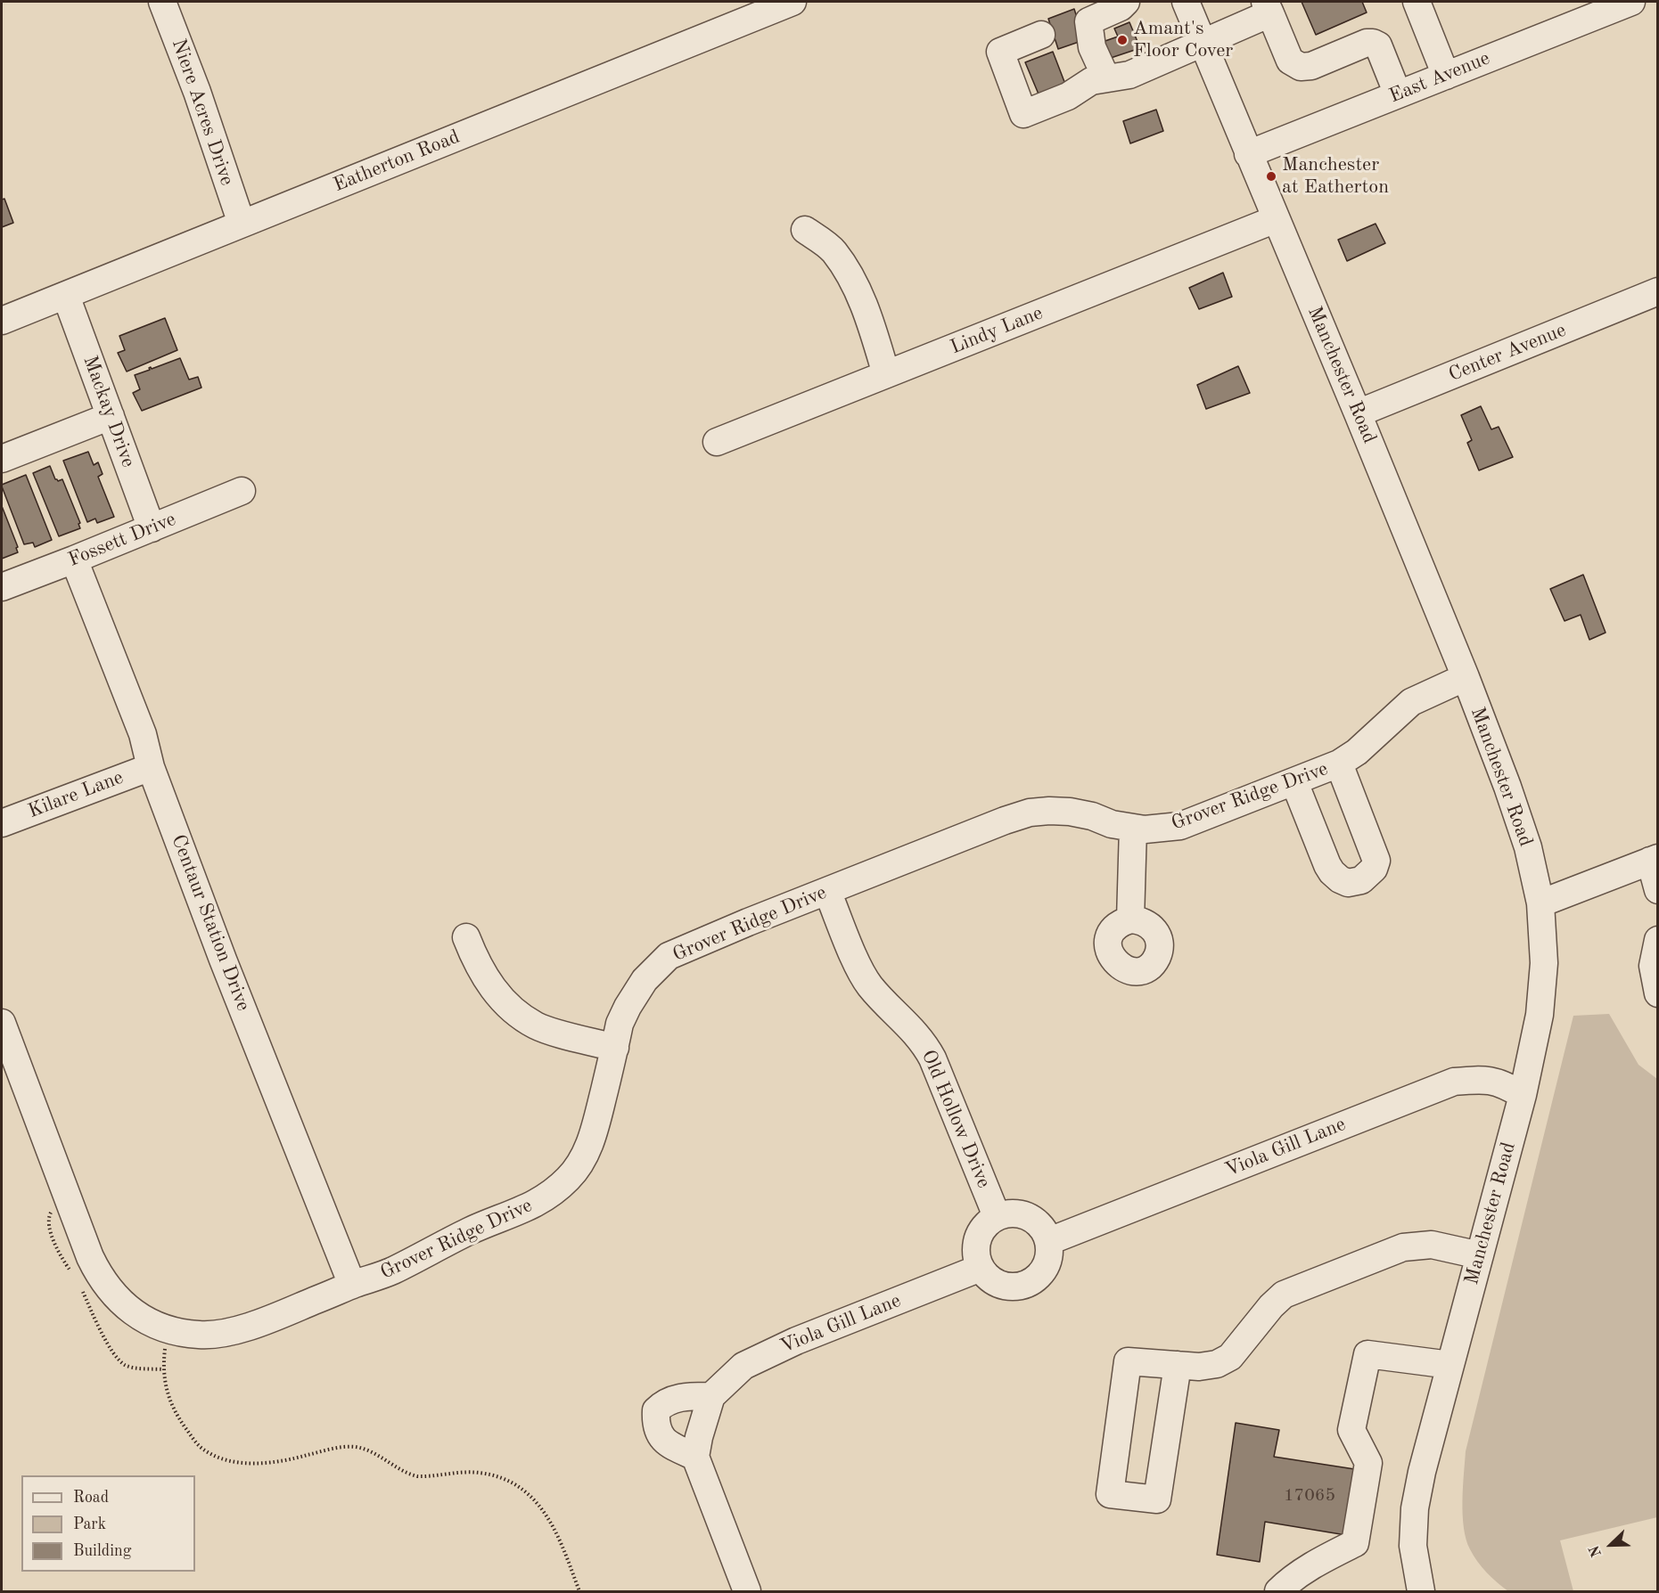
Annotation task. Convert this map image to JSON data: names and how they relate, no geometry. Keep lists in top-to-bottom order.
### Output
{
  "streets": {
    "street": [
      "East Avenue",
      "Niere Acres Drive",
      "Eatherton Road",
      "Lindy Lane",
      "Center Avenue",
      "Manchester Road",
      "Mackay Drive",
      "Fossett Drive",
      "Kilare Lane",
      "Grover Ridge Drive",
      "Centaur Station Drive",
      "Old Hollow Drive",
      "Viola Gill Lane"
    ]
  },
  "crossings": [
    ["East Avenue", "Manchester Road"],
    ["Niere Acres Drive", "Eatherton Road"],
    ["Eatherton Road", "Mackay Drive"],
    ["Lindy Lane", "Manchester Road"],
    ["Center Avenue", "Manchester Road"],
    ["Manchester Road", "Grover Ridge Drive"],
    ["Manchester Road", "Viola Gill Lane"],
    ["Mackay Drive", "Fossett Drive"],
    ["Fossett Drive", "Centaur Station Drive"],
    ["Kilare Lane", "Centaur Station Drive"],
    ["Grover Ridge Drive", "Centaur Station Drive"],
    ["Grover Ridge Drive", "Old Hollow Drive"],
    ["Old Hollow Drive", "Viola Gill Lane"]
  ],
  "places": ["Amant's Floor Cover", "Manchester at Eatherton"],
  "house_numbers": ["17065"],
  "legend": ["Road", "Park", "Building"],
  "north": "bottom left"
}
